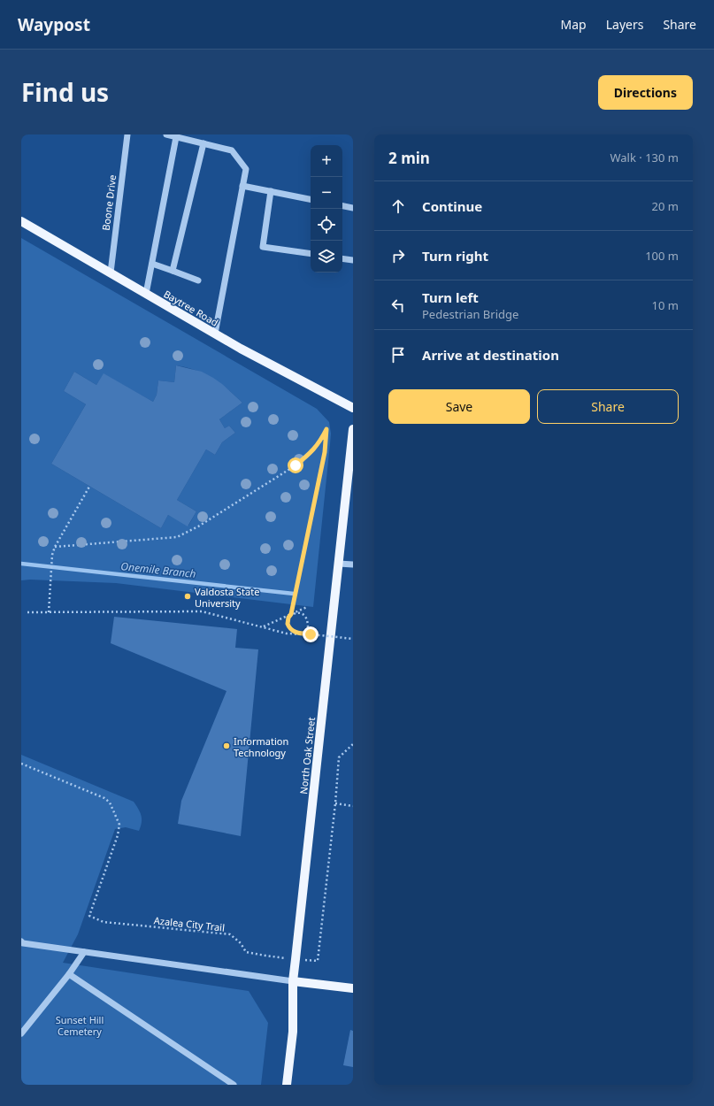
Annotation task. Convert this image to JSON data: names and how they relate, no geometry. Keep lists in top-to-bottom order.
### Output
{
  "streets": {
    "main road": ["Baytree Road", "North Oak Street"],
    "street": ["Boone Drive"],
    "path": ["Azalea City Trail"]
  },
  "crossings": [
    ["Boone Drive", "Baytree Road"],
    ["North Oak Street", "Azalea City Trail"]
  ],
  "water": ["Onemile Branch"],
  "parks": ["Sunset Hill Cemetery"],
  "places": ["Valdosta State University", "Information Technology"],
  "page": {
    "header": "Waypost",
    "nav": ["Map", "Layers", "Share"],
    "title": "Find us",
    "buttons": [
      "Directions",
      ["Save", "Share"]
    ],
    "heading": ["2 min", "Walk · 130 m"],
    "map_buttons": ["+", "−"],
    "list": [
      ["Continue", "20 m"],
      ["Turn right", "100 m"],
      ["Turn left", "Pedestrian Bridge", "10 m"],
      "Arrive at destination"
    ]
  }
}
